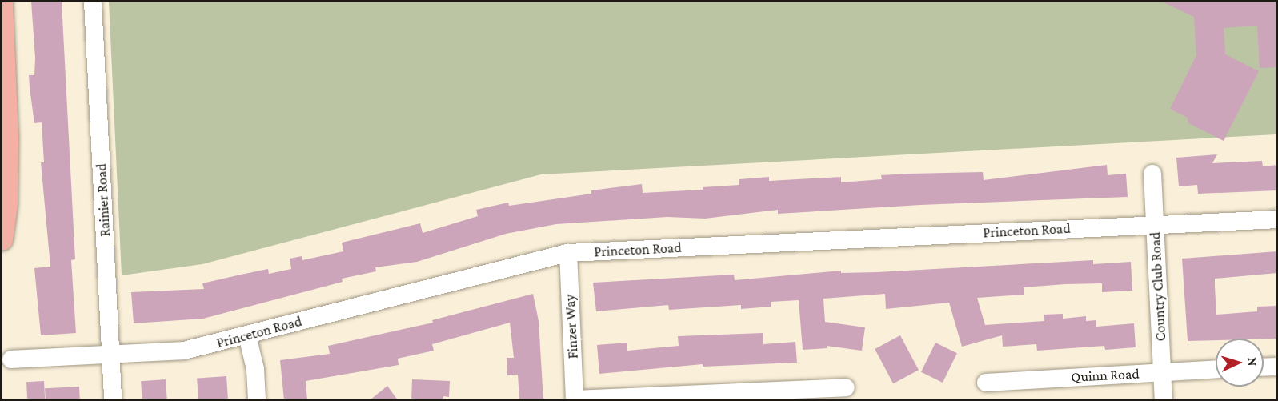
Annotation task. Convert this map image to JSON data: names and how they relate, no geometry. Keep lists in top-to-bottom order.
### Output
{
  "streets": {
    "street": [
      "Rainier Road",
      "Princeton Road",
      "Country Club Road",
      "Finzer Way",
      "Quinn Road"
    ]
  },
  "crossings": [
    ["Rainier Road", "Princeton Road"],
    ["Princeton Road", "Country Club Road"],
    ["Princeton Road", "Finzer Way"],
    ["Country Club Road", "Quinn Road"]
  ],
  "north": "right"
}
